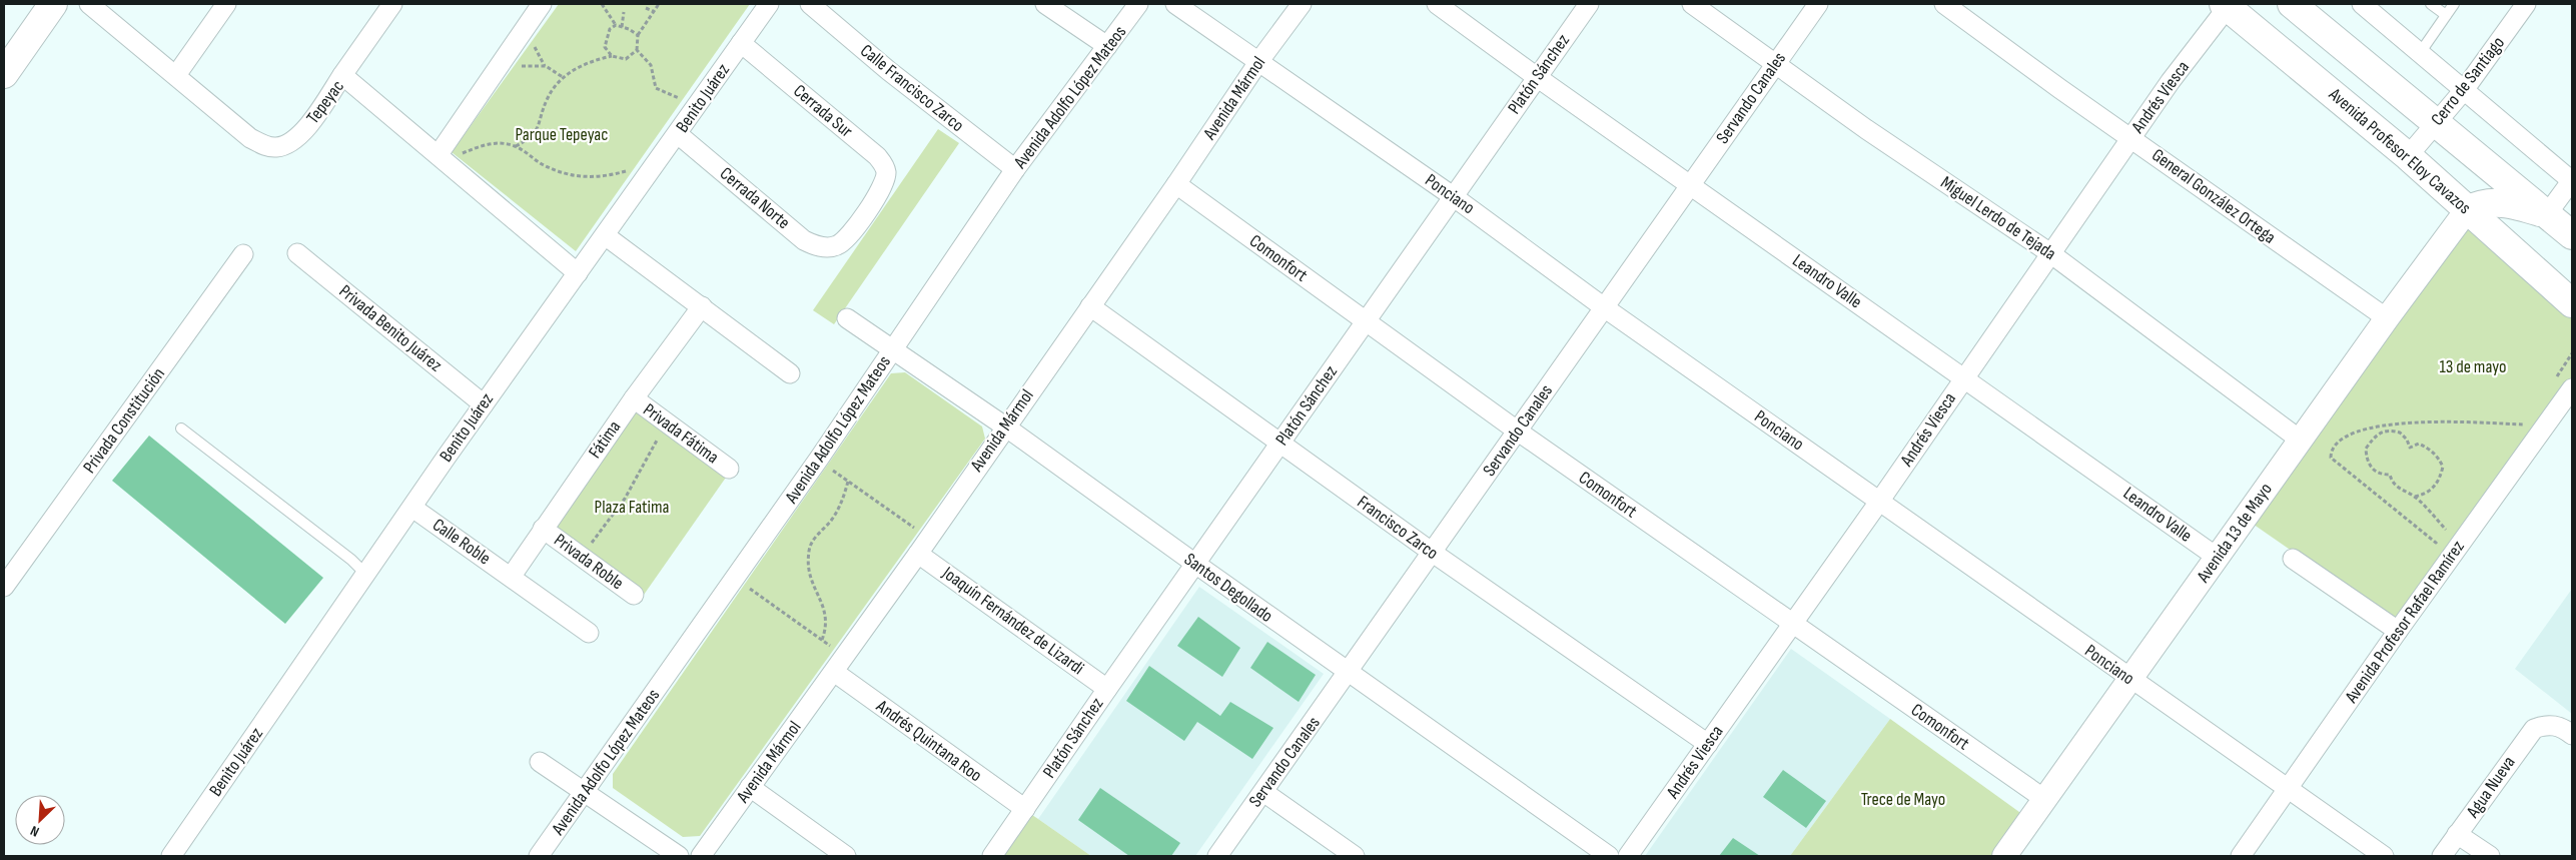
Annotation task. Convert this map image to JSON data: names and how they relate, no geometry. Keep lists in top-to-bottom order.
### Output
{
  "streets": {
    "main road": ["Avenida Profesor Eloy Cavazos"],
    "street": [
      "Platón Sánchez",
      "Cerro de Santiago",
      "Calle Francisco Zarco",
      "Avenida Adolfo López Mateos",
      "Andrés Viesca",
      "Benito Juárez",
      "Avenida Mármol",
      "Servando Canales",
      "Tepeyac",
      "Cerrada Sur",
      "Ponciano",
      "General González Ortega",
      "Cerrada Norte",
      "Miguel Lerdo de Tejada",
      "Comonfort",
      "Leandro Valle",
      "Privada Benito Juárez",
      "Privada Constitución",
      "Privada Fátima",
      "Fátima",
      "Francisco Zarco",
      "Avenida 13 de Mayo",
      "Calle Roble",
      "Privada Roble",
      "Santos Degollado",
      "Joaquín Fernández de Lizardi",
      "Avenida Profesor Rafael Ramírez",
      "Andrés Quintana Roo",
      "Agua Nueva"
    ]
  },
  "crossings": [
    ["Platón Sánchez", "Ponciano"],
    ["Platón Sánchez", "Comonfort"],
    ["Platón Sánchez", "Leandro Valle"],
    ["Platón Sánchez", "Francisco Zarco"],
    ["Platón Sánchez", "Santos Degollado"],
    ["Platón Sánchez", "Joaquín Fernández de Lizardi"],
    ["Platón Sánchez", "Andrés Quintana Roo"],
    ["Cerro de Santiago", "Avenida Profesor Eloy Cavazos"],
    ["Calle Francisco Zarco", "Avenida Adolfo López Mateos"],
    ["Avenida Adolfo López Mateos", "Santos Degollado"],
    ["Andrés Viesca", "Avenida Profesor Eloy Cavazos"],
    ["Andrés Viesca", "Ponciano"],
    ["Andrés Viesca", "General González Ortega"],
    ["Andrés Viesca", "Miguel Lerdo de Tejada"],
    ["Andrés Viesca", "Comonfort"],
    ["Andrés Viesca", "Leandro Valle"],
    ["Andrés Viesca", "Francisco Zarco"],
    ["Benito Juárez", "Tepeyac"],
    ["Benito Juárez", "Cerrada Sur"],
    ["Benito Juárez", "Cerrada Norte"],
    ["Benito Juárez", "Privada Benito Juárez"],
    ["Benito Juárez", "Calle Roble"],
    ["Avenida Mármol", "Ponciano"],
    ["Avenida Mármol", "Comonfort"],
    ["Avenida Mármol", "Francisco Zarco"],
    ["Avenida Mármol", "Santos Degollado"],
    ["Avenida Mármol", "Joaquín Fernández de Lizardi"],
    ["Avenida Mármol", "Andrés Quintana Roo"],
    ["Servando Canales", "Ponciano"],
    ["Servando Canales", "Miguel Lerdo de Tejada"],
    ["Servando Canales", "Comonfort"],
    ["Servando Canales", "Leandro Valle"],
    ["Servando Canales", "Francisco Zarco"],
    ["Servando Canales", "Santos Degollado"],
    ["Cerrada Sur", "Cerrada Norte"],
    ["Avenida Profesor Eloy Cavazos", "Avenida 13 de Mayo"],
    ["Ponciano", "Avenida 13 de Mayo"],
    ["Ponciano", "Avenida Profesor Rafael Ramírez"],
    ["General González Ortega", "Avenida 13 de Mayo"],
    ["Miguel Lerdo de Tejada", "Avenida 13 de Mayo"],
    ["Comonfort", "Avenida 13 de Mayo"],
    ["Leandro Valle", "Avenida 13 de Mayo"],
    ["Privada Fátima", "Fátima"],
    ["Fátima", "Calle Roble"],
    ["Fátima", "Privada Roble"]
  ],
  "parks": [
    "Parque Tepeyac",
    "13 de mayo",
    "Plaza Fatima",
    "Trece de Mayo"
  ],
  "north": "bottom left"
}
